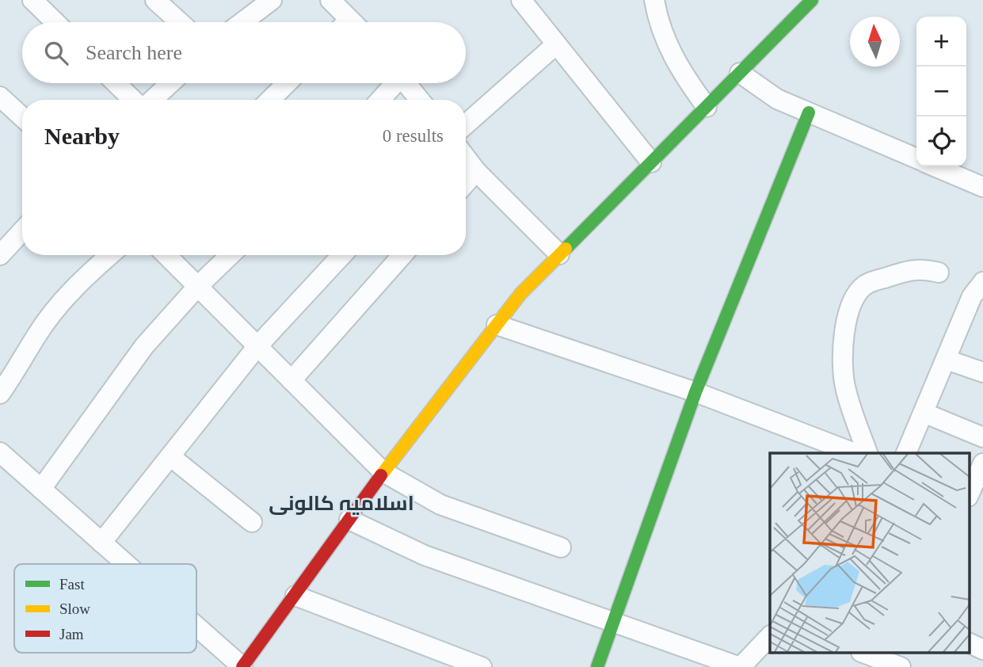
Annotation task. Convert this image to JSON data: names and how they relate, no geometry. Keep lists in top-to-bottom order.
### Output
{
  "districts": ["اسلامیہ کالونی"],
  "legend": ["Fast", "Slow", "Jam"],
  "north": "top",
  "page": {
    "map_buttons": ["+", "−"],
    "search": "Search here",
    "heading": ["Nearby", "0 results"]
  }
}
